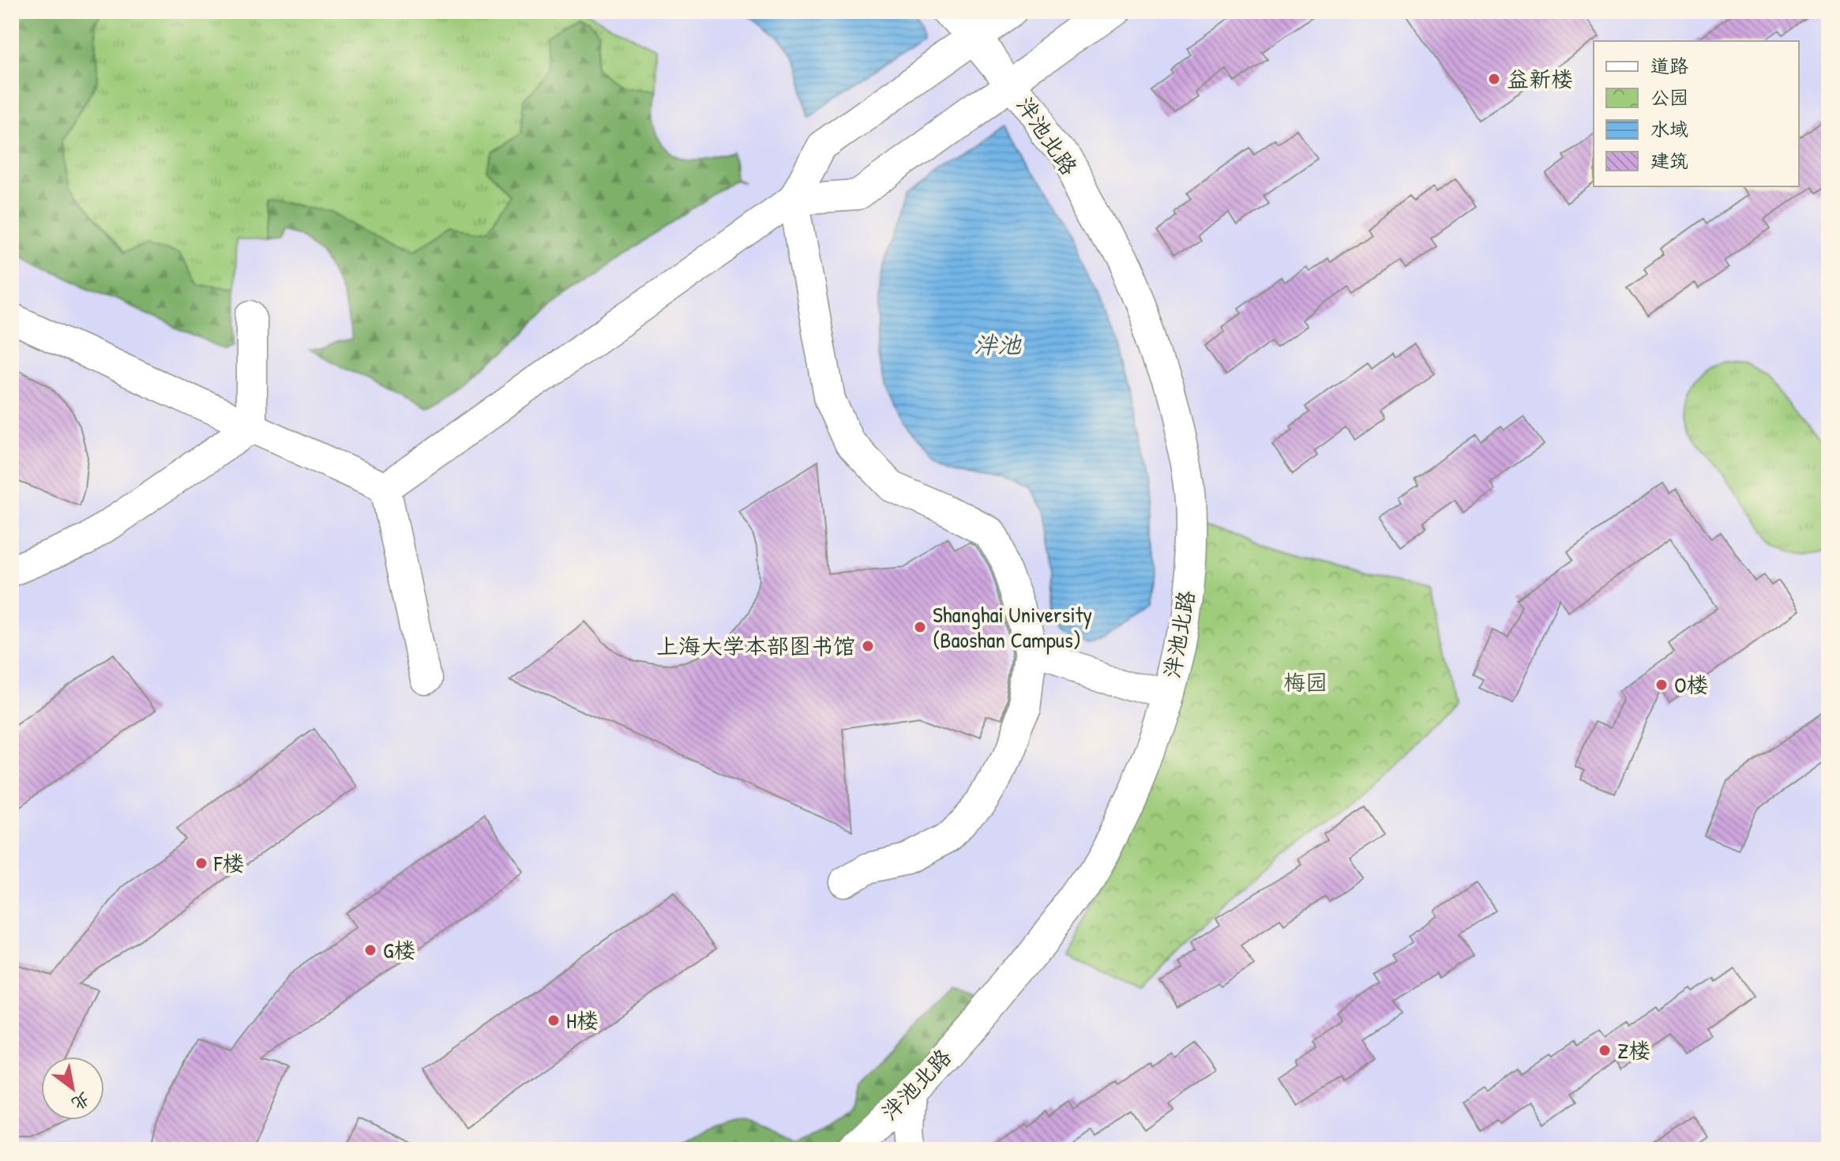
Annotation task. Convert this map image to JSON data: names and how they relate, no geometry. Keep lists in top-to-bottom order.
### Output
{
  "streets": {
    "street": ["泮池北路"]
  },
  "water": ["泮池"],
  "parks": ["梅园"],
  "places": [
    "益新楼",
    "Shanghai University (Baoshan Campus)",
    "上海大学本部图书馆",
    "O楼",
    "F楼",
    "G楼",
    "H楼",
    "Z楼"
  ],
  "legend": [
    "道路",
    "公园",
    "水域",
    "建筑"
  ],
  "north": "bottom right"
}
